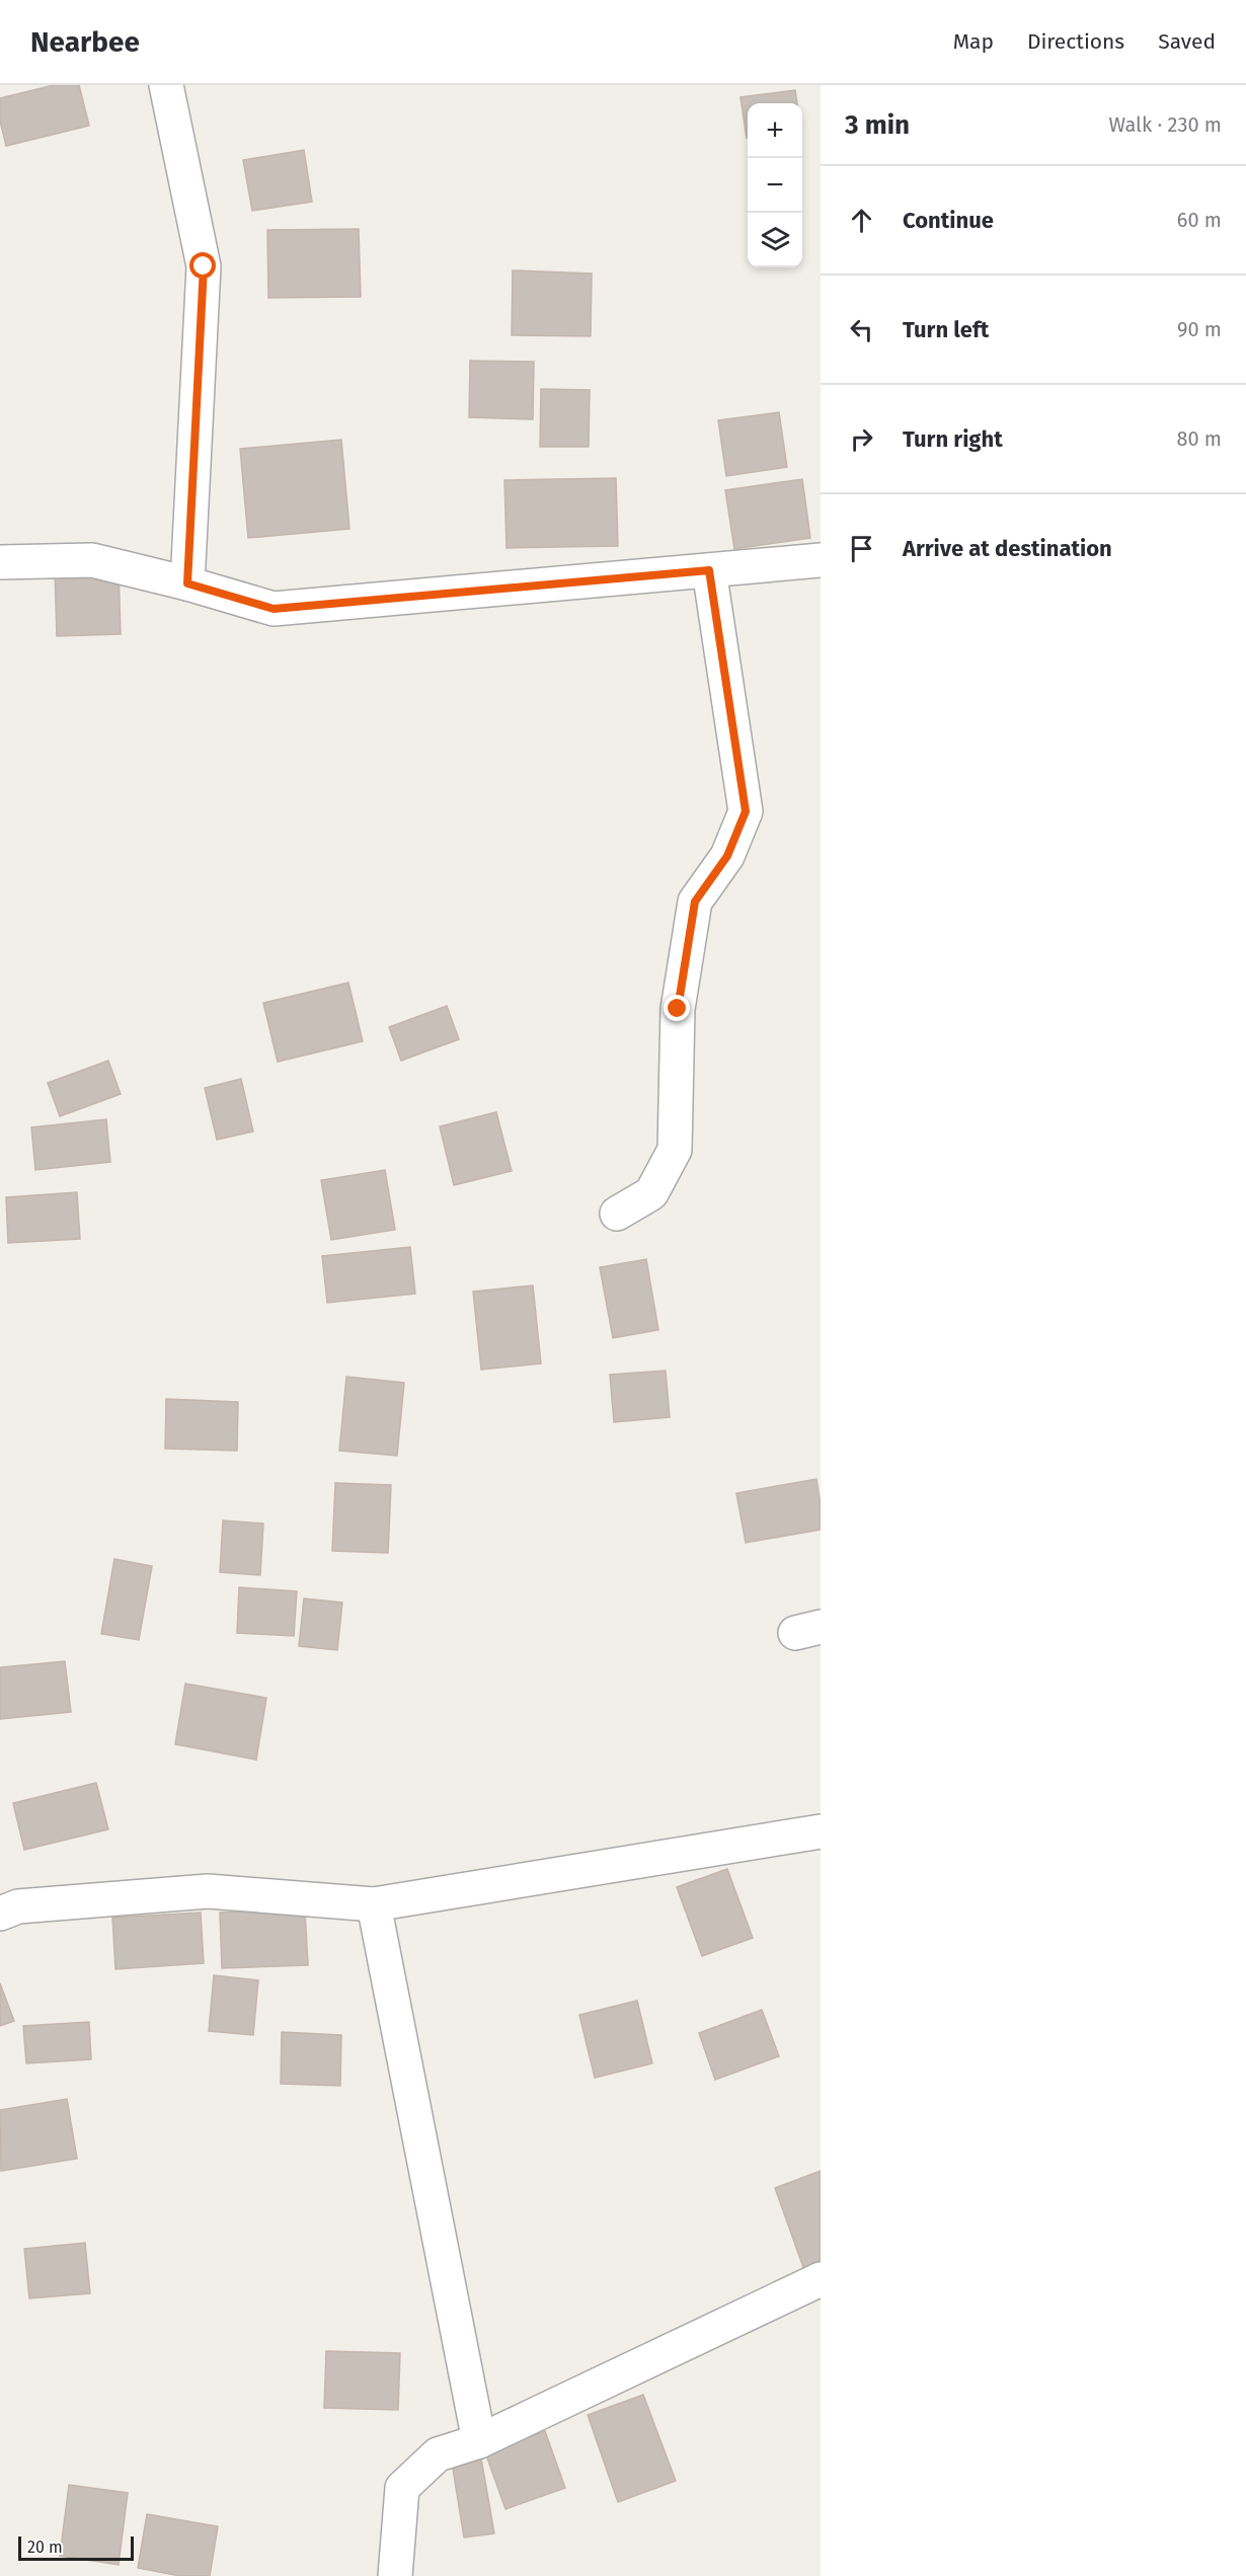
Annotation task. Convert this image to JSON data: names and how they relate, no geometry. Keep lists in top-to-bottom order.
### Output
{
  "scale_bar": "20 m",
  "page": {
    "header": "Nearbee",
    "nav": ["Map", "Directions", "Saved"],
    "heading": ["3 min", "Walk · 230 m"],
    "map_buttons": ["+", "−"],
    "list": [
      ["Continue", "60 m"],
      ["Turn left", "90 m"],
      ["Turn right", "80 m"],
      "Arrive at destination"
    ],
    "scale": "20 m"
  }
}
